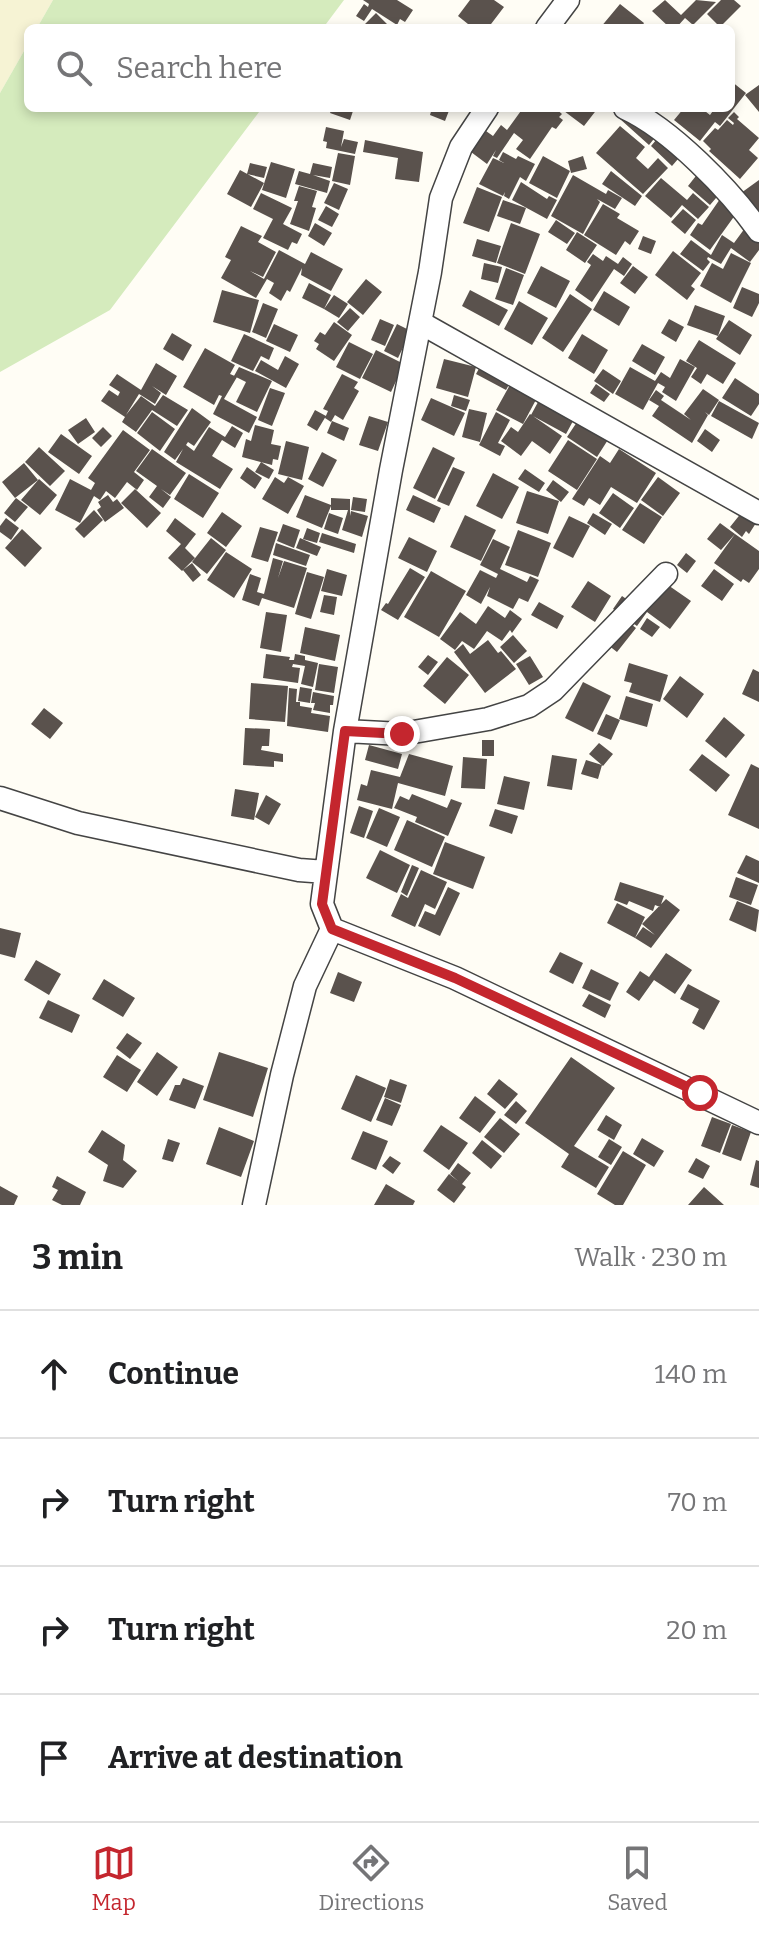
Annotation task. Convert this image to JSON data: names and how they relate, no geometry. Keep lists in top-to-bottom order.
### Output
{
  "page": {
    "search": "Search here",
    "heading": ["3 min", "Walk · 230 m"],
    "list": [
      ["Continue", "140 m"],
      ["Turn right", "70 m"],
      ["Turn right", "20 m"],
      "Arrive at destination"
    ],
    "nav": ["Map", "Directions", "Saved"]
  }
}
